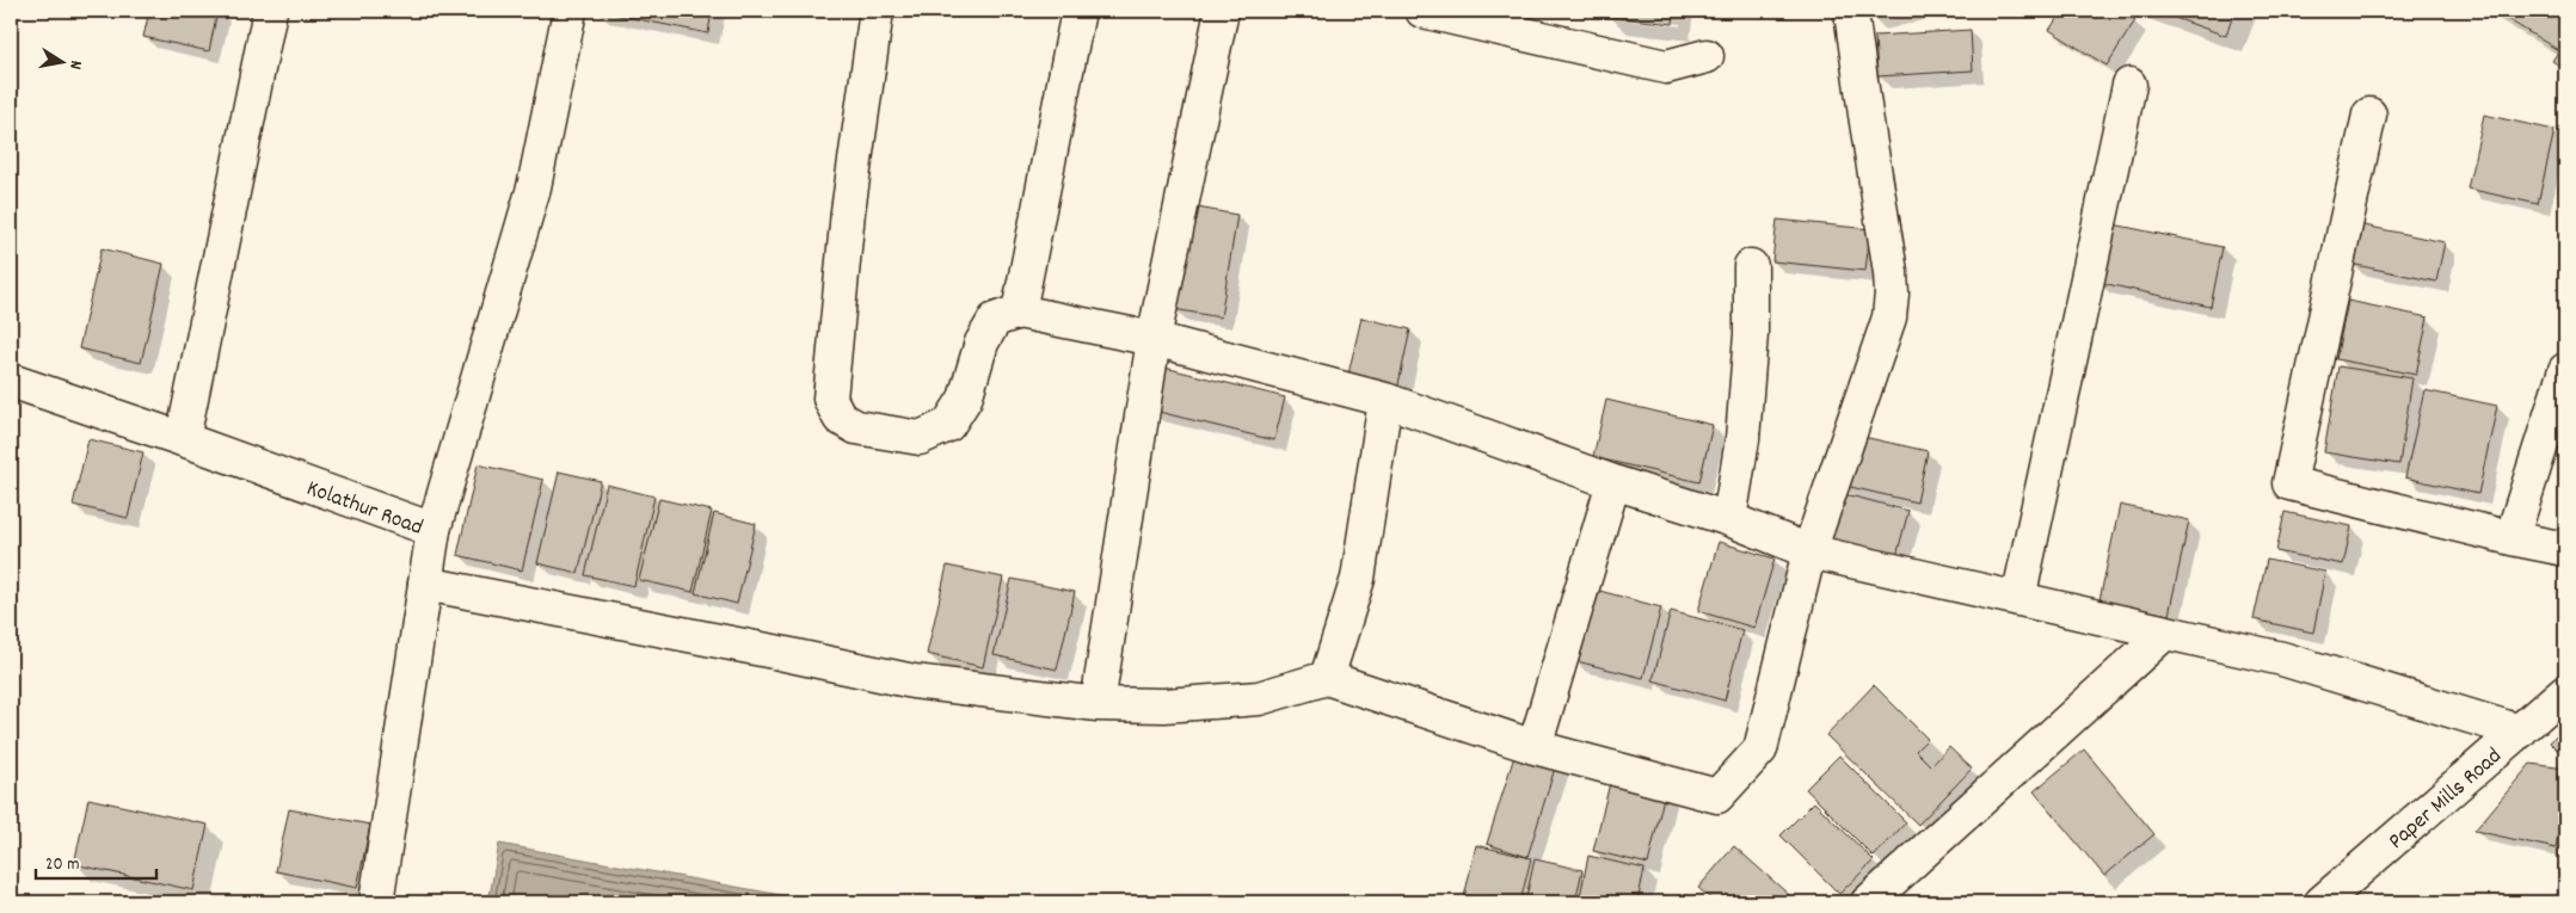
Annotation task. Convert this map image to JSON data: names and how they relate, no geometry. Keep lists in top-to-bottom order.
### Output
{
  "streets": {
    "street": ["Kolathur Road", "Paper Mills Road"]
  },
  "scale_bar": "20 m",
  "north": "right"
}
